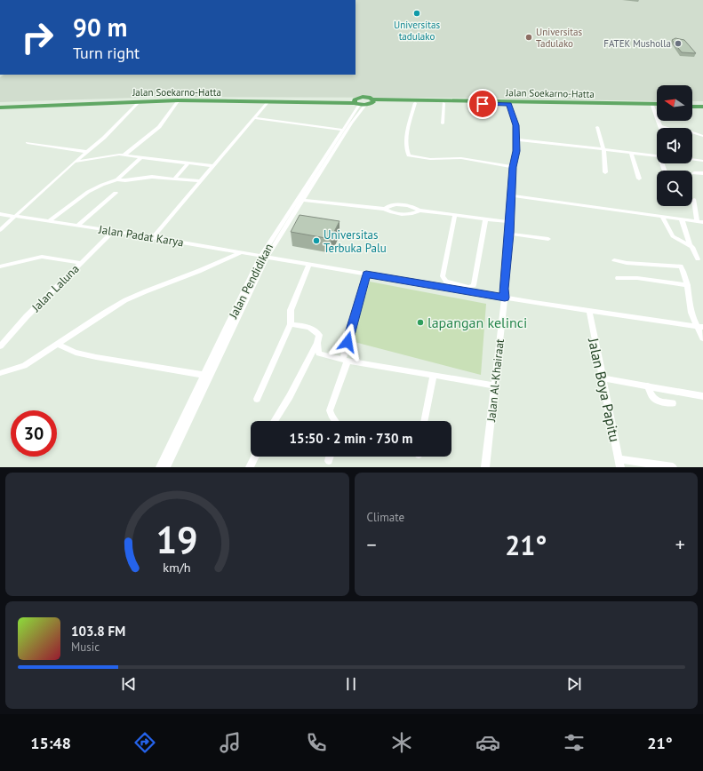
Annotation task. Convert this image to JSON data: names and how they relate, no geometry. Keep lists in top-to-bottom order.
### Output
{
  "streets": {
    "main road": ["Jalan Soekarno-Hatta"],
    "street": [
      "Jalan Padat Karya",
      "Jalan Pendidikan",
      "Jalan Laluna",
      "Jalan Al-Khairaat",
      "Jalan Boya Papitu"
    ]
  },
  "crossings": [
    ["Jalan Soekarno-Hatta", "Jalan Pendidikan"],
    ["Jalan Soekarno-Hatta", "Jalan Al-Khairaat"],
    ["Jalan Padat Karya", "Jalan Pendidikan"],
    ["Jalan Padat Karya", "Jalan Laluna"],
    ["Jalan Padat Karya", "Jalan Al-Khairaat"],
    ["Jalan Padat Karya", "Jalan Boya Papitu"]
  ],
  "places": [
    "Universitas tadulako",
    "Universitas Tadulako",
    "FATEK Musholla",
    "Universitas Terbuka Palu",
    "lapangan kelinci"
  ],
  "north": "left",
  "page": {
    "turn": ["90 m", "Turn right"],
    "limit": "30",
    "trip": "15:50 · 2 min · 730 m",
    "tile": "Climate",
    "heat": ["−", "21°", "+"],
    "song": ["103.8 FM", "Music"],
    "tabs": ["15:48", "21°"],
    "gauge": ["19", "km/h"]
  }
}
